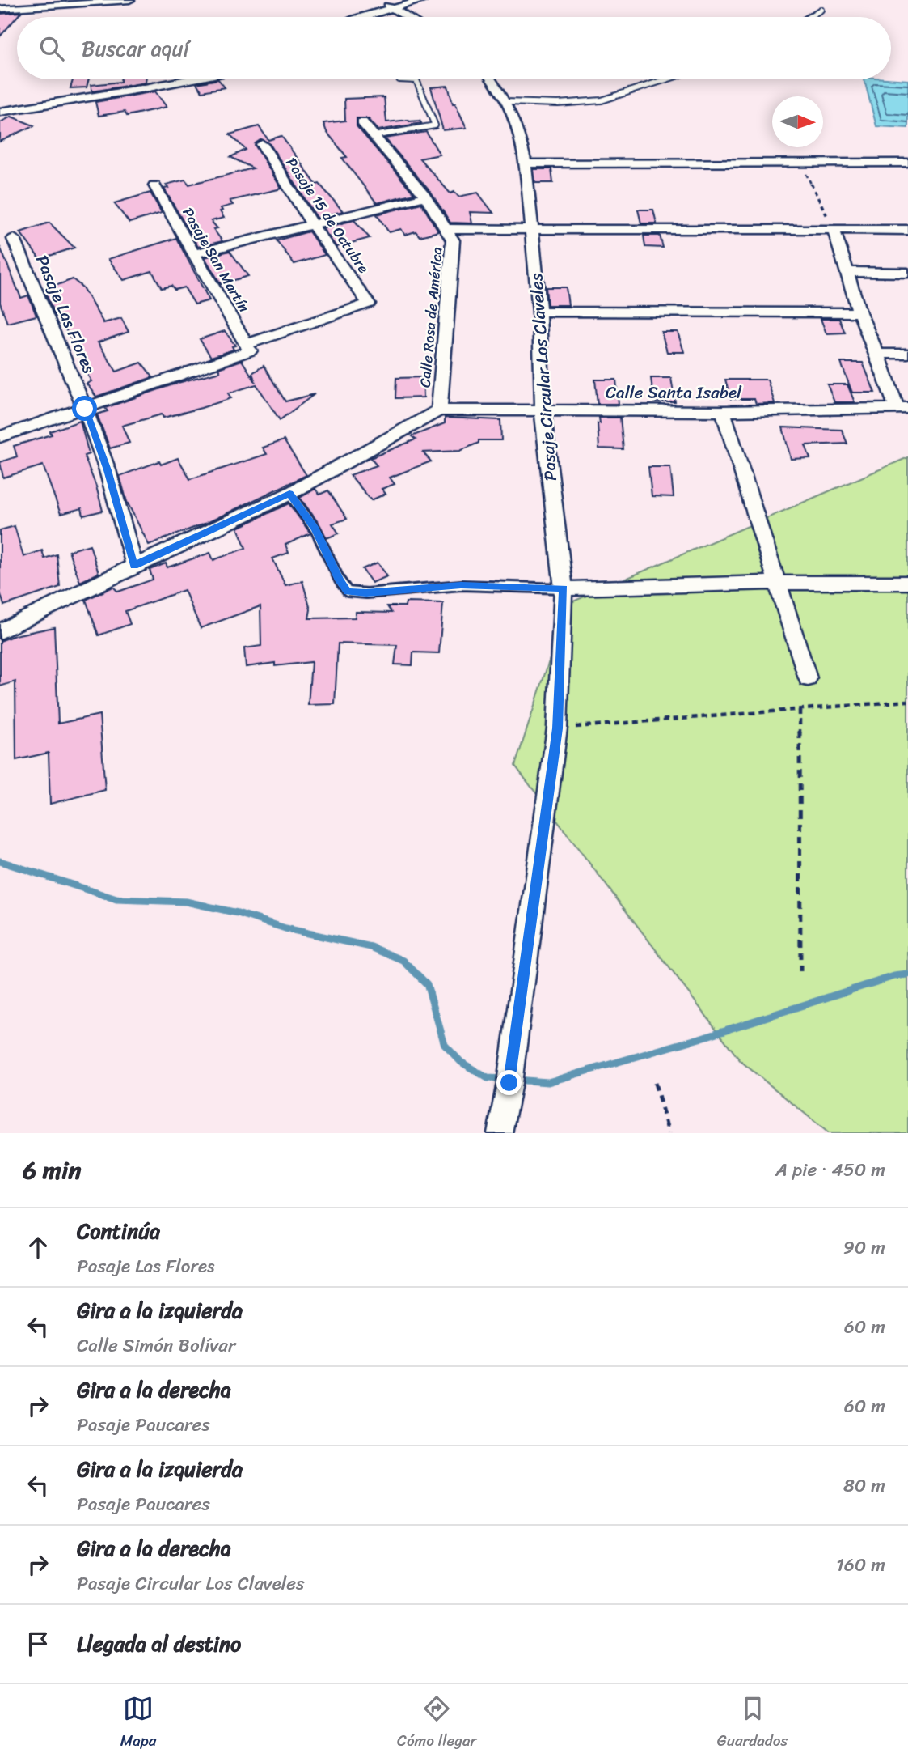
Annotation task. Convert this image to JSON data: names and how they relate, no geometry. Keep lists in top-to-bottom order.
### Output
{
  "streets": {
    "street": [
      "Pasaje 15 de Octubre",
      "Pasaje San Martín",
      "Pasaje Las Flores",
      "Calle Rosa de América",
      "Pasaje Circular Los Claveles",
      "Calle Santa Isabel"
    ]
  },
  "crossings": [
    ["Pasaje 15 de Octubre", "Pasaje San Martín"],
    ["Calle Rosa de América", "Calle Santa Isabel"],
    ["Pasaje Circular Los Claveles", "Calle Santa Isabel"]
  ],
  "north": "right",
  "page": {
    "search": "Buscar aquí",
    "heading": ["6 min", "A pie · 450 m"],
    "list": [
      ["Continúa", "Pasaje Las Flores", "90 m"],
      ["Gira a la izquierda", "Calle Simón Bolívar", "60 m"],
      ["Gira a la derecha", "Pasaje Paucares", "60 m"],
      ["Gira a la izquierda", "Pasaje Paucares", "80 m"],
      ["Gira a la derecha", "Pasaje Circular Los Claveles", "160 m"],
      "Llegada al destino"
    ],
    "nav": ["Mapa", "Cómo llegar", "Guardados"]
  }
}
